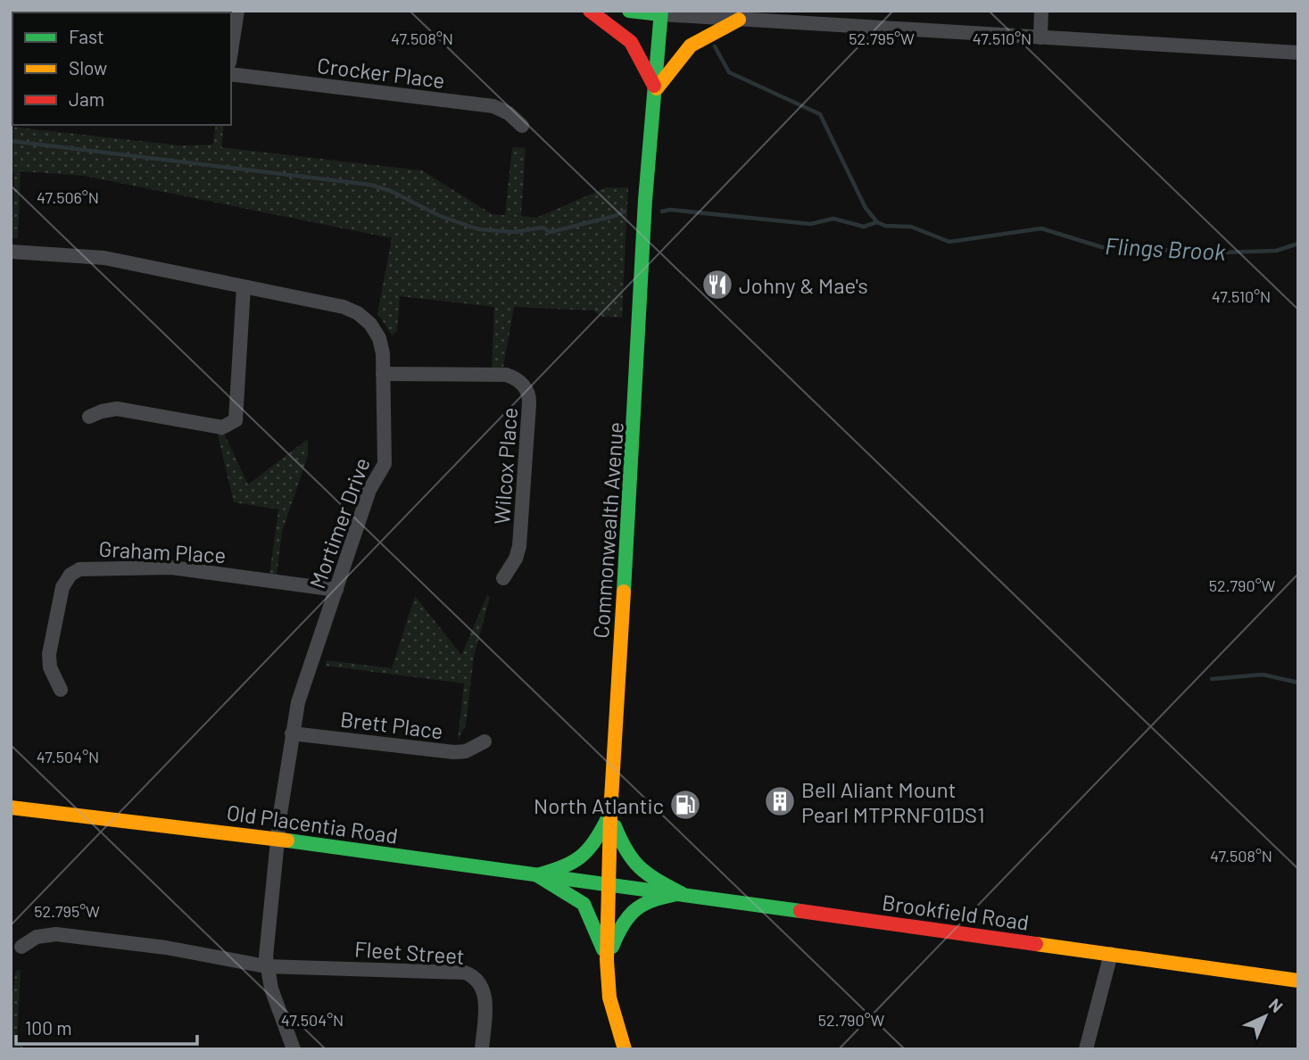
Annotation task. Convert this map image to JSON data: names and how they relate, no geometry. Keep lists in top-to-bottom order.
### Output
{
  "streets": {
    "main road": ["Commonwealth Avenue", "Old Placentia Road", "Brookfield Road"],
    "street": [
      "Crocker Place",
      "Wilcox Place",
      "Mortimer Drive",
      "Graham Place",
      "Brett Place",
      "Fleet Street"
    ]
  },
  "crossings": [
    ["Wilcox Place", "Mortimer Drive"],
    ["Mortimer Drive", "Graham Place"],
    ["Mortimer Drive", "Brett Place"],
    ["Mortimer Drive", "Old Placentia Road"],
    ["Mortimer Drive", "Fleet Street"],
    ["Commonwealth Avenue", "Old Placentia Road"],
    ["Commonwealth Avenue", "Brookfield Road"],
    ["Old Placentia Road", "Brookfield Road"]
  ],
  "water": ["Flings Brook"],
  "places": {
    "restaurant": ["Johny & Mae's"],
    "building": ["Bell Aliant Mount Pearl MTPRNF01DS1"],
    "fuel station": ["North Atlantic"]
  },
  "legend": ["Fast", "Slow", "Jam"],
  "scale_bar": "100 m",
  "north": "top right",
  "coordinates": [
    "47.508°N",
    "47.510°N",
    "52.795°W",
    "47.506°N",
    "52.790°W",
    "47.504°N"
  ]
}
